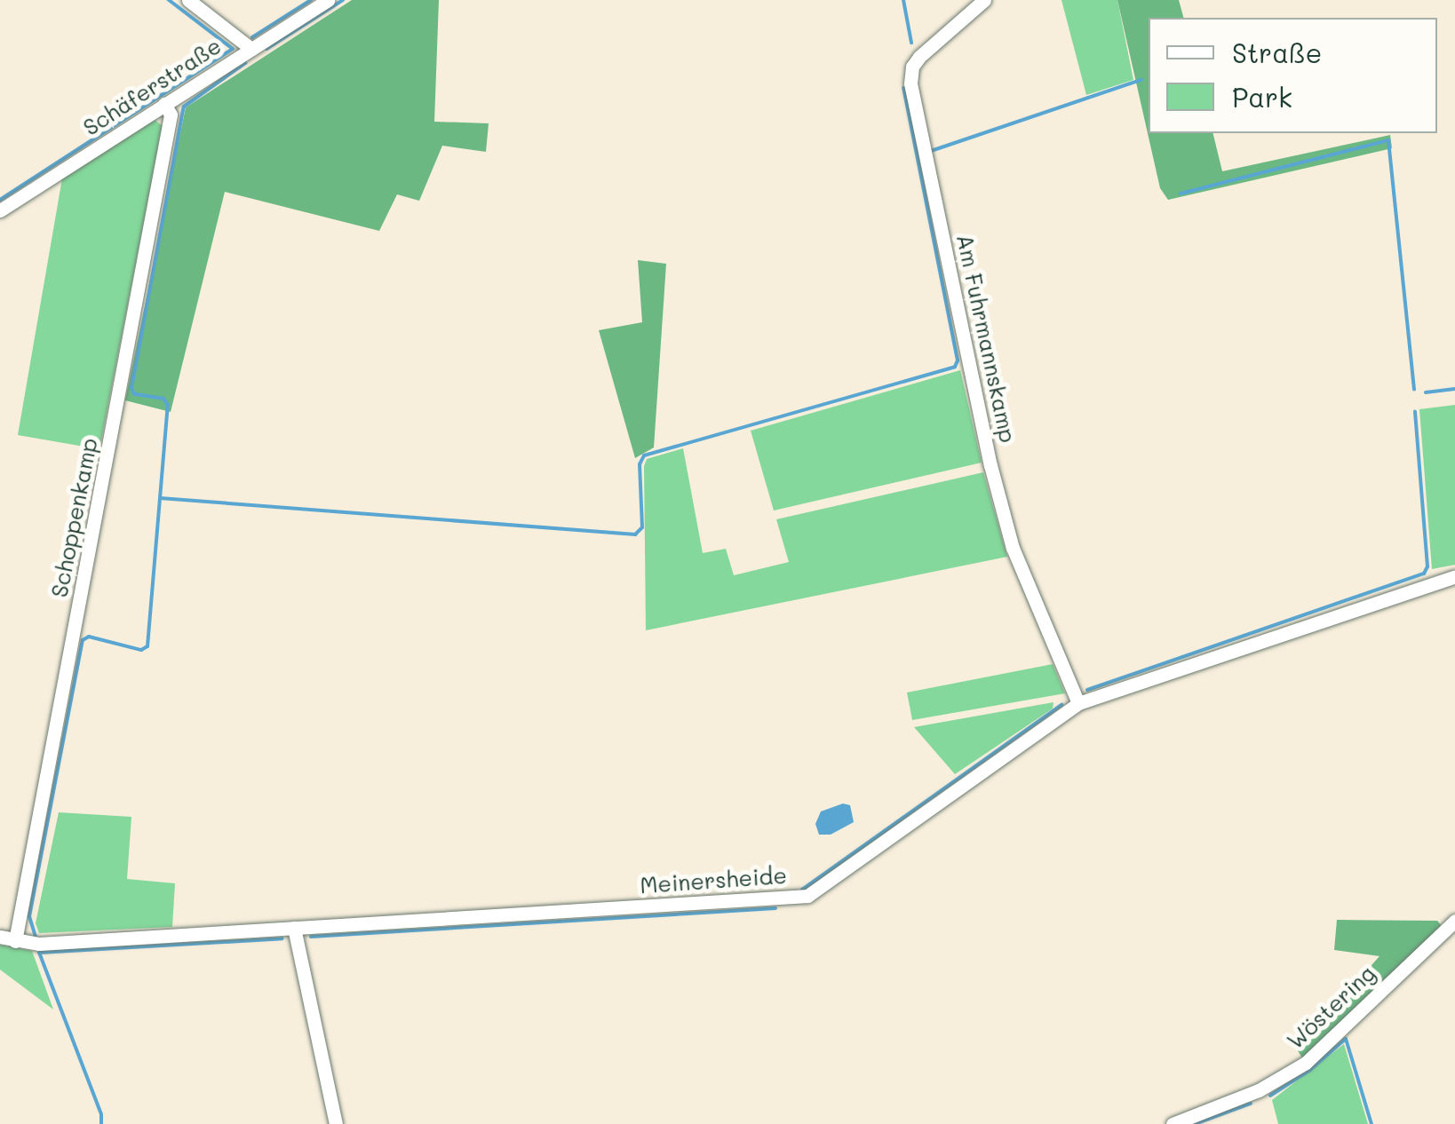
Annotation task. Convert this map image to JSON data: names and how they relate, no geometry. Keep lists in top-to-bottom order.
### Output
{
  "streets": {
    "street": [
      "Schäferstraße",
      "Am Fuhrmannskamp",
      "Schoppenkamp",
      "Meinersheide",
      "Wöstering"
    ]
  },
  "crossings": [
    ["Schäferstraße", "Schoppenkamp"],
    ["Am Fuhrmannskamp", "Meinersheide"],
    ["Schoppenkamp", "Meinersheide"]
  ],
  "legend": ["Straße", "Park"]
}
